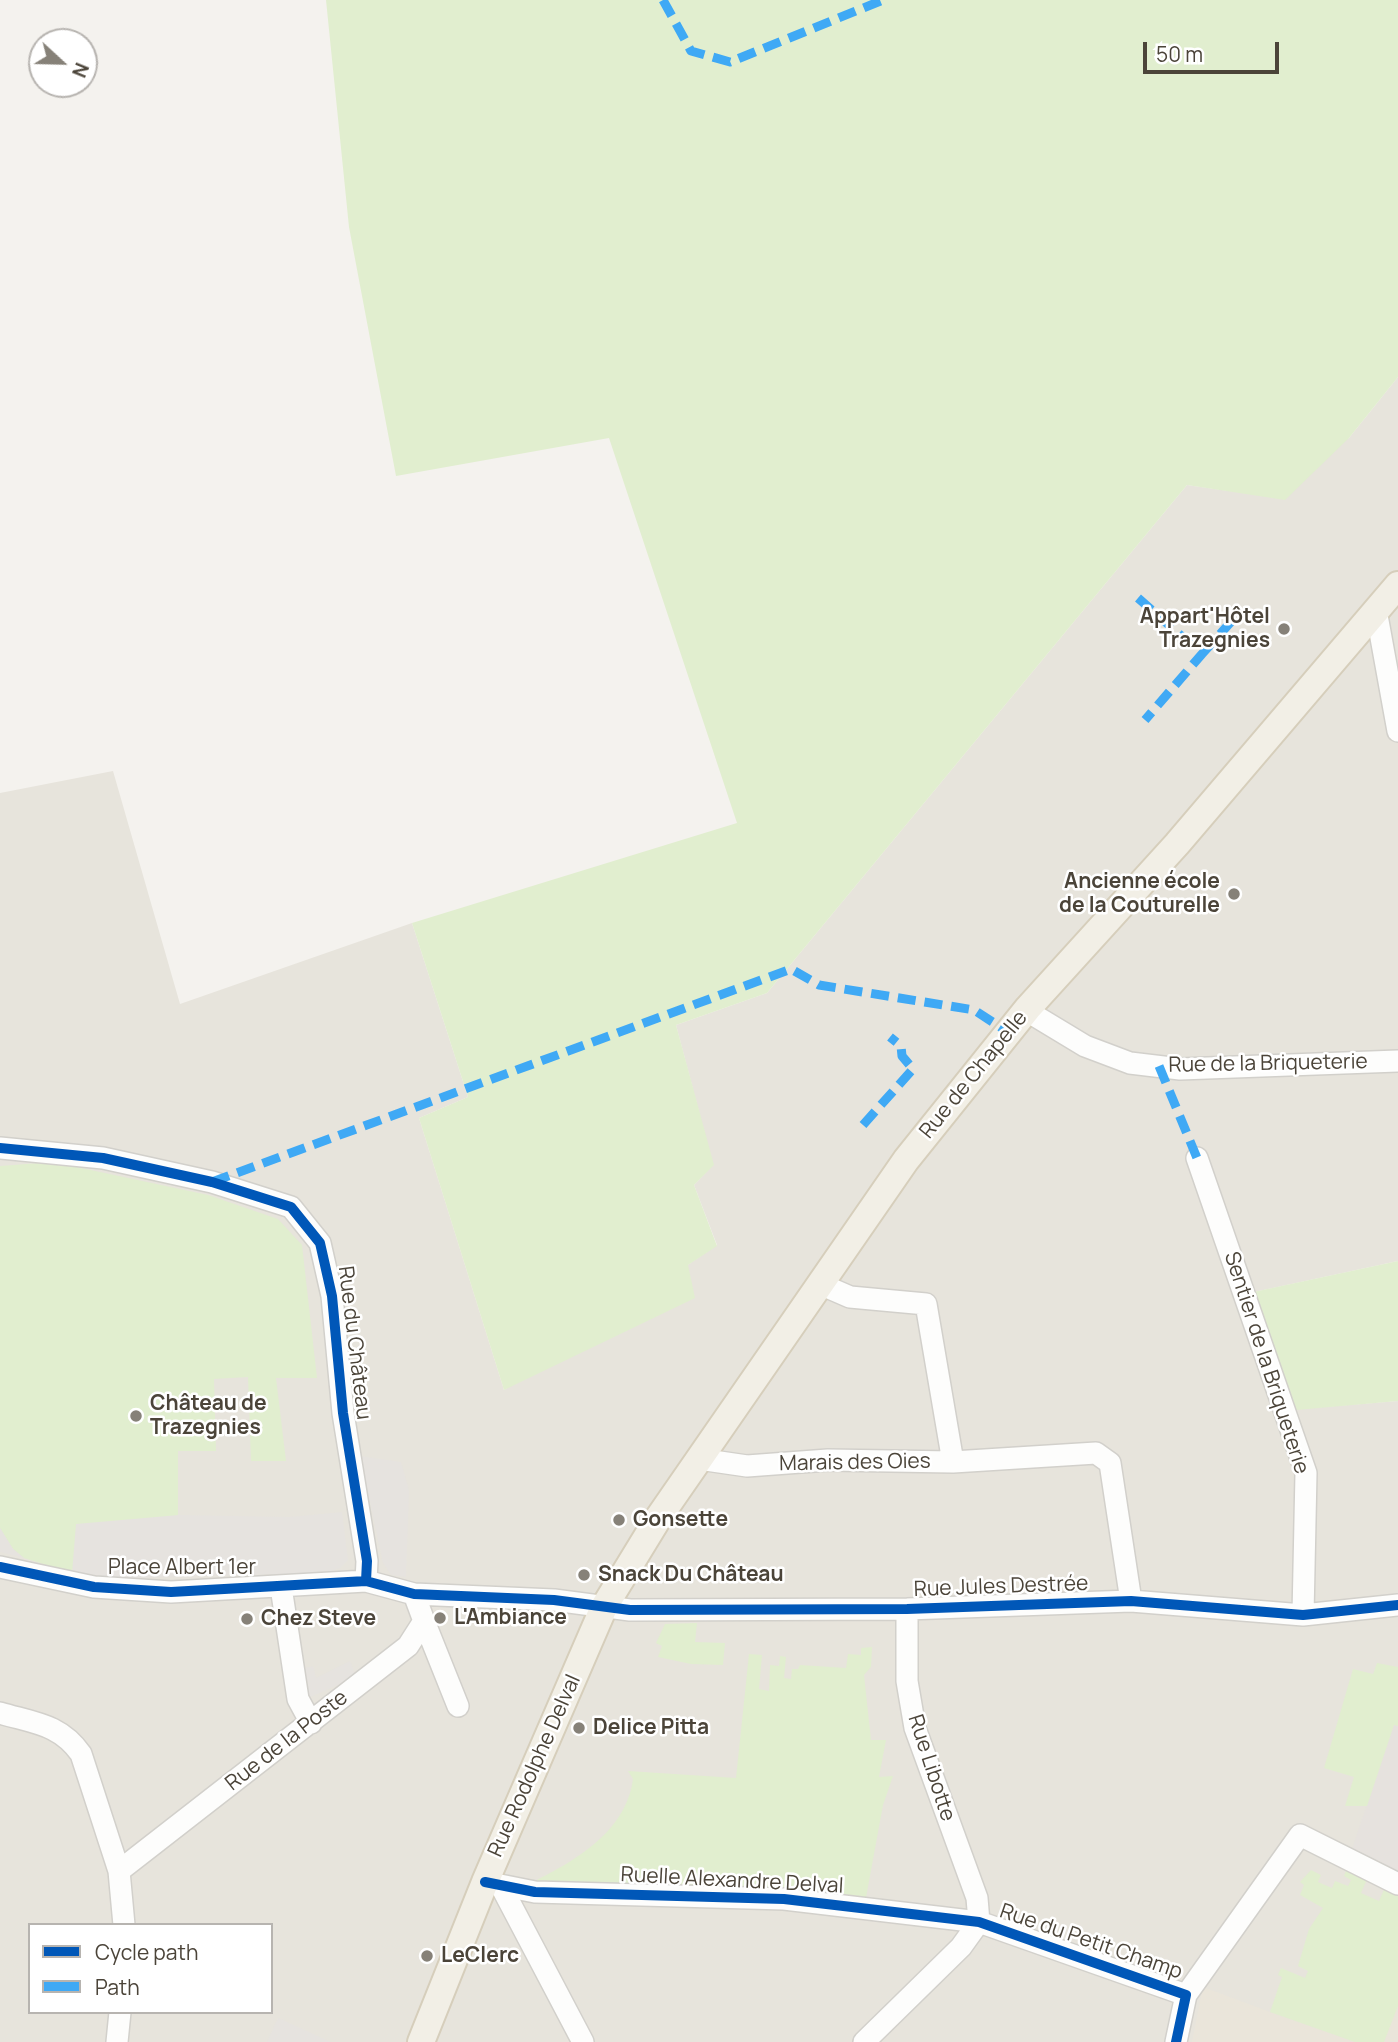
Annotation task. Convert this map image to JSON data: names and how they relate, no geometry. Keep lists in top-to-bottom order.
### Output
{
  "streets": {
    "main road": ["Rue de Chapelle", "Rue Rodolphe Delval"],
    "street": [
      "Rue de la Briqueterie",
      "Rue du Château",
      "Sentier de la Briqueterie",
      "Marais des Oies",
      "Place Albert 1er",
      "Rue Jules Destrée",
      "Rue de la Poste",
      "Rue Libotte",
      "Ruelle Alexandre Delval",
      "Rue du Petit Champ"
    ]
  },
  "crossings": [
    ["Rue de la Briqueterie", "Rue de Chapelle"],
    ["Rue de Chapelle", "Marais des Oies"],
    ["Rue de Chapelle", "Rue Jules Destrée"],
    ["Rue de Chapelle", "Rue Rodolphe Delval"],
    ["Rue du Château", "Place Albert 1er"],
    ["Sentier de la Briqueterie", "Rue Jules Destrée"],
    ["Place Albert 1er", "Rue Jules Destrée"],
    ["Rue Jules Destrée", "Rue Rodolphe Delval"],
    ["Rue Jules Destrée", "Rue Libotte"],
    ["Rue Rodolphe Delval", "Ruelle Alexandre Delval"],
    ["Rue Libotte", "Ruelle Alexandre Delval"],
    ["Rue Libotte", "Rue du Petit Champ"],
    ["Ruelle Alexandre Delval", "Rue du Petit Champ"]
  ],
  "places": [
    "Appart'Hôtel Trazegnies",
    "Ancienne école de la Couturelle",
    "Château de Trazegnies",
    "Gonsette",
    "Snack Du Château",
    "L'Ambiance",
    "Chez Steve",
    "Delice Pitta",
    "LeClerc"
  ],
  "legend": ["Cycle path", "Path"],
  "scale_bar": "50 m",
  "north": "right"
}
